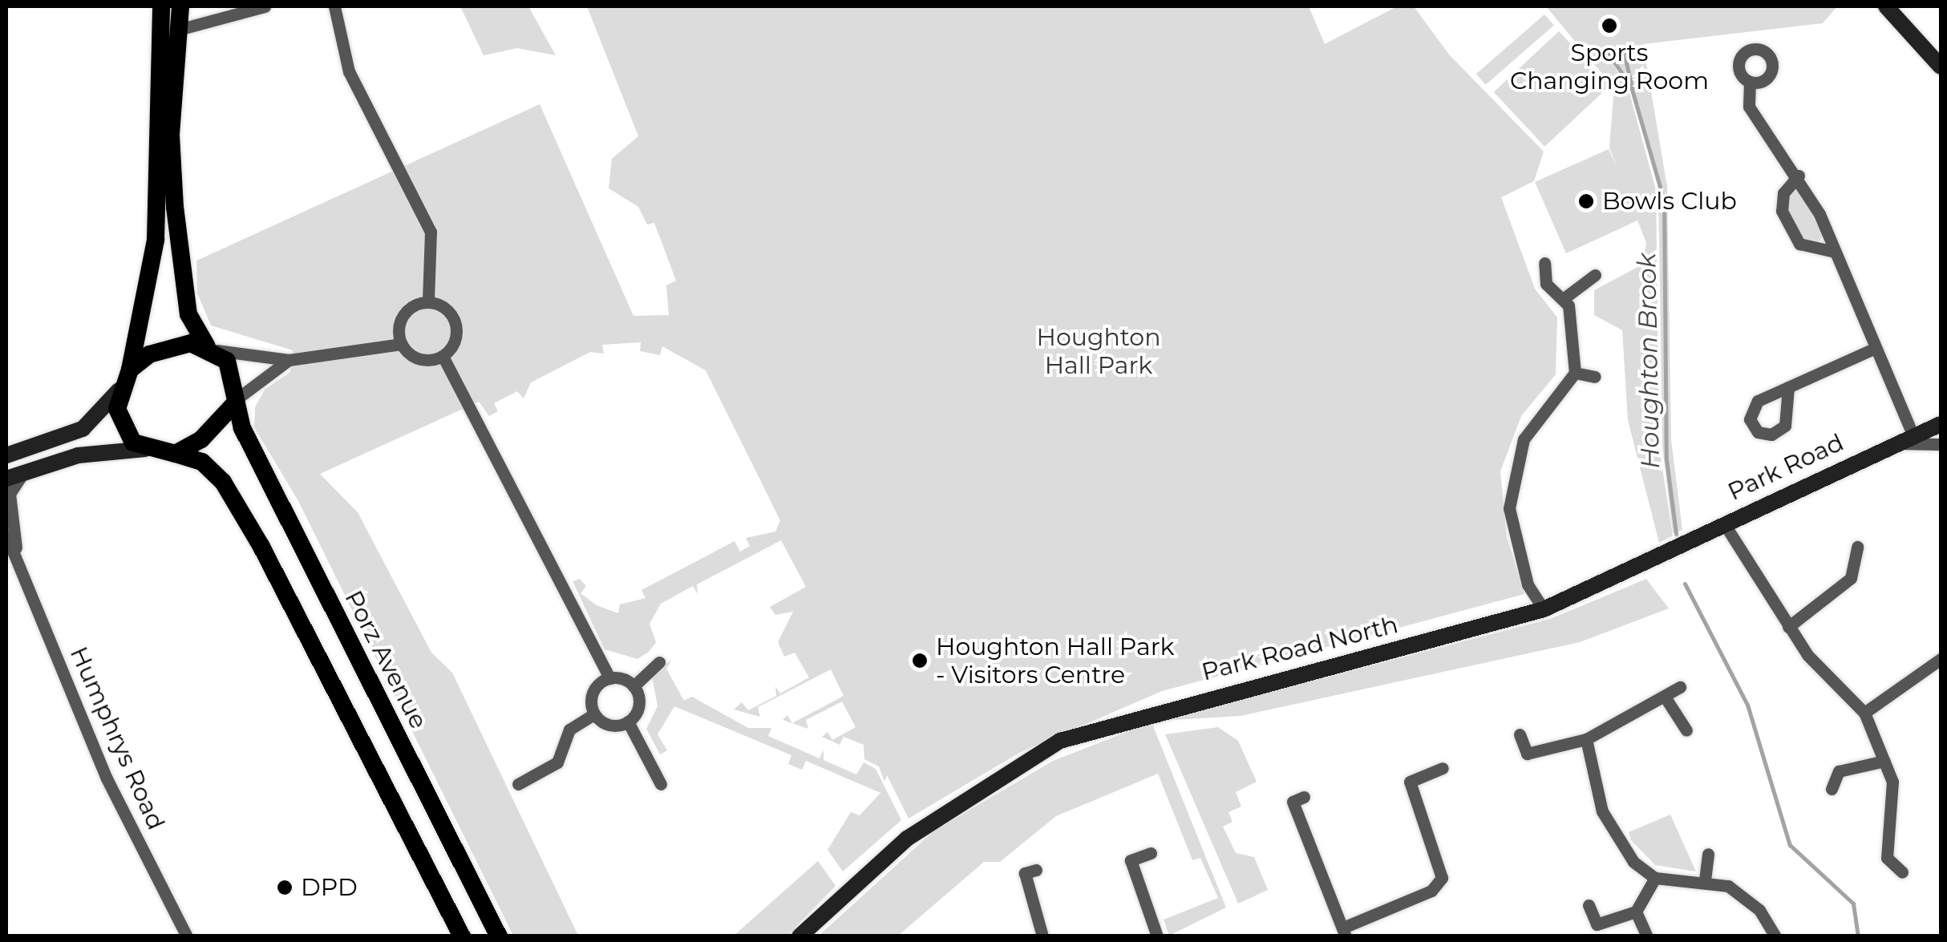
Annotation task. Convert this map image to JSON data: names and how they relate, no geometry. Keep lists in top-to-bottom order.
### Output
{
  "streets": {
    "main road": ["Porz Avenue"],
    "street": ["Park Road", "Park Road North", "Humphrys Road"]
  },
  "crossings": [
    ["Park Road", "Park Road North"]
  ],
  "water": ["Houghton Brook"],
  "parks": ["Houghton Hall Park"],
  "places": [
    "Sports Changing Room",
    "Bowls Club",
    "Houghton Hall Park - Visitors Centre",
    "DPD"
  ]
}
